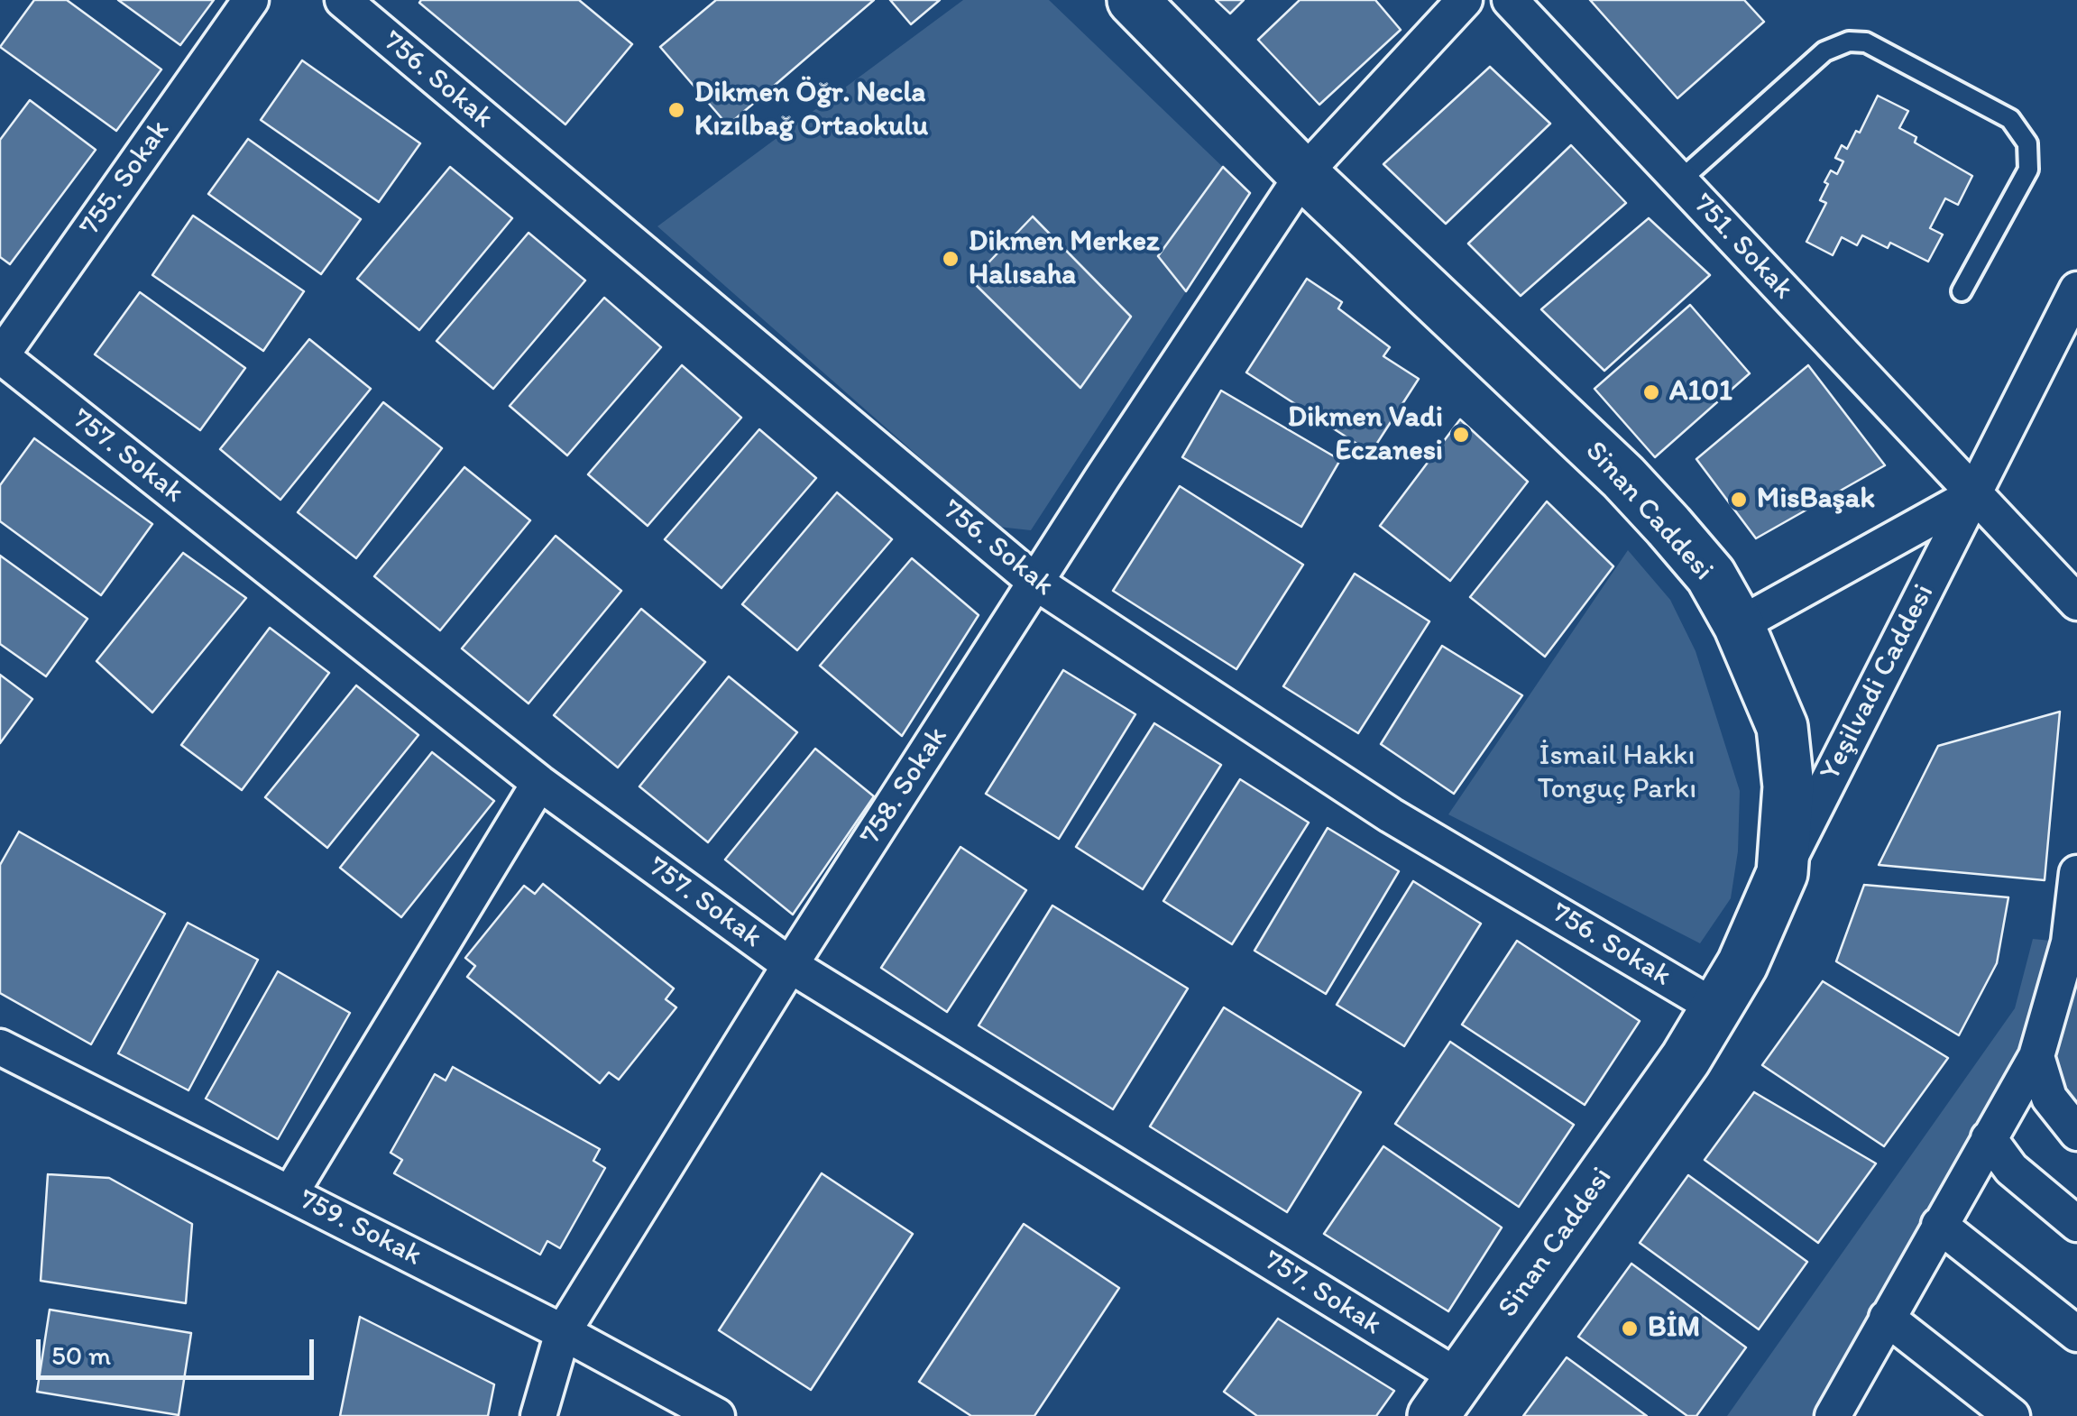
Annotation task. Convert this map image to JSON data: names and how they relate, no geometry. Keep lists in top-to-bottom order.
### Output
{
  "streets": {
    "main road": ["Sinan Caddesi"],
    "street": [
      "756. Sokak",
      "755. Sokak",
      "751. Sokak",
      "757. Sokak",
      "Yeşilvadi Caddesi",
      "758. Sokak",
      "759. Sokak"
    ]
  },
  "crossings": [
    ["756. Sokak", "Sinan Caddesi"],
    ["756. Sokak", "758. Sokak"],
    ["755. Sokak", "757. Sokak"],
    ["751. Sokak", "Yeşilvadi Caddesi"],
    ["757. Sokak", "Sinan Caddesi"],
    ["757. Sokak", "758. Sokak"],
    ["Sinan Caddesi", "Yeşilvadi Caddesi"],
    ["Sinan Caddesi", "758. Sokak"],
    ["758. Sokak", "759. Sokak"]
  ],
  "parks": ["İsmail Hakkı Tonguç Parkı"],
  "places": [
    "Dikmen Öğr. Necla Kızılbağ Ortaokulu",
    "Dikmen Merkez Halısaha",
    "A101",
    "Dikmen Vadi Eczanesi",
    "MisBaşak",
    "BİM"
  ],
  "scale_bar": "50 m"
}
